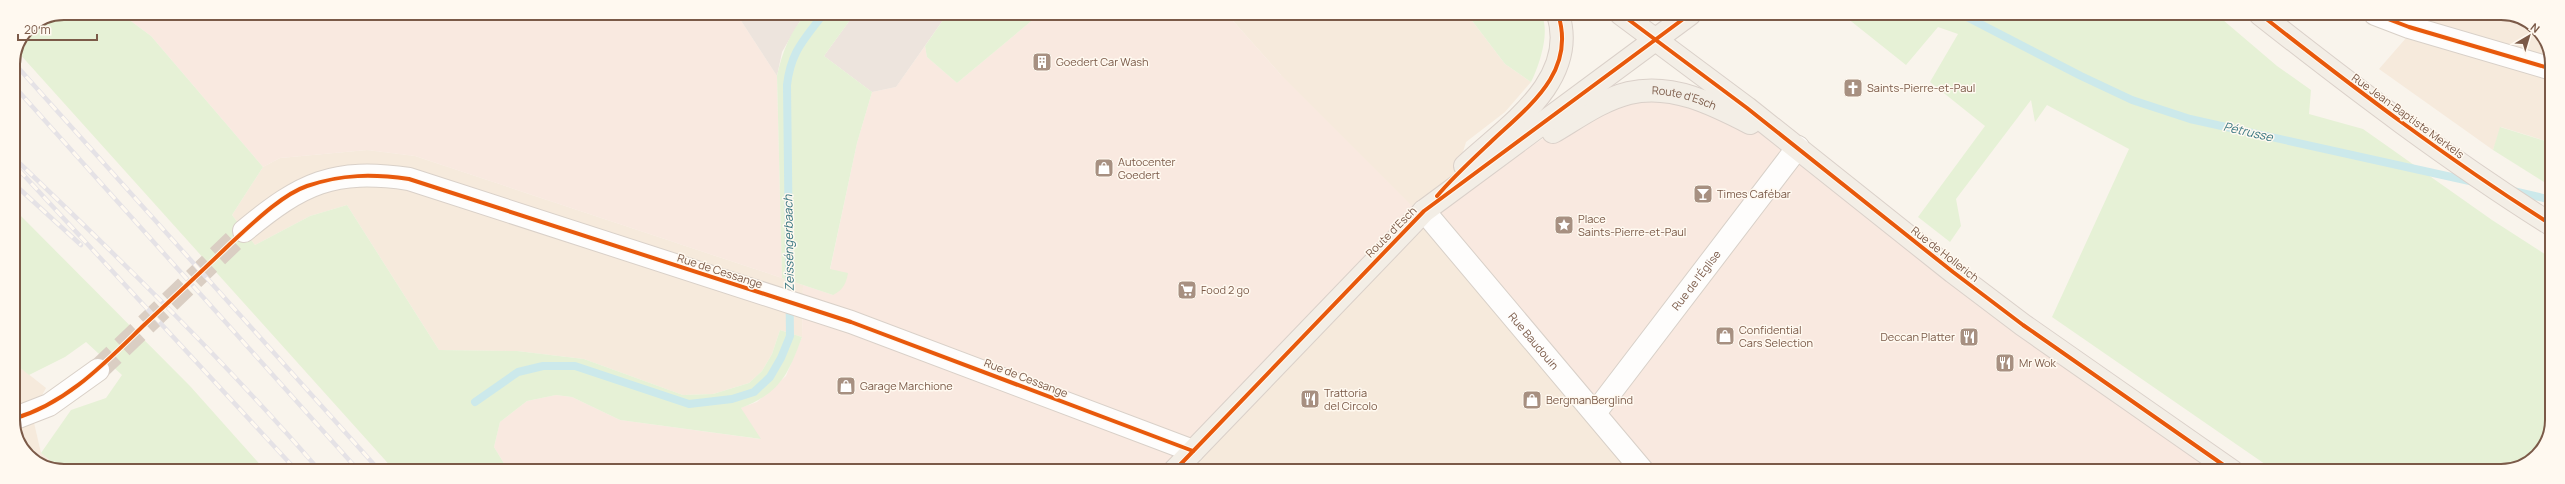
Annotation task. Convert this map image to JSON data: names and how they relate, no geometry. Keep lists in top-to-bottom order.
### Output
{
  "streets": {
    "main road": [
      "Route d'Esch",
      "Rue Jean-Baptiste Merkels",
      "Rue de Hollerich",
      "Rue de Cessange",
      "Rue de l'Église",
      "Rue Baudouin"
    ]
  },
  "crossings": [
    ["Route d'Esch", "Rue de Hollerich"],
    ["Route d'Esch", "Rue de Cessange"],
    ["Route d'Esch", "Rue de l'Église"],
    ["Route d'Esch", "Rue Baudouin"],
    ["Rue de Hollerich", "Rue de l'Église"],
    ["Rue de l'Église", "Rue Baudouin"]
  ],
  "water": ["Pétrusse", "Zeisséngerbaach"],
  "places": {
    "building": ["Goedert Car Wash"],
    "church": ["Saints-Pierre-et-Paul"],
    "shop": [
      "Autocenter Goedert",
      "Confidential Cars Selection",
      "Garage Marchione",
      "BergmanBerglind"
    ],
    "bar": ["Times Cafébar"],
    "place": ["Place Saints-Pierre-et-Paul"],
    "supermarket": ["Food 2 go"],
    "restaurant": ["Deccan Platter", "Mr Wok", "Trattoria del Circolo"]
  },
  "scale_bar": "20 m",
  "north": "top right"
}
